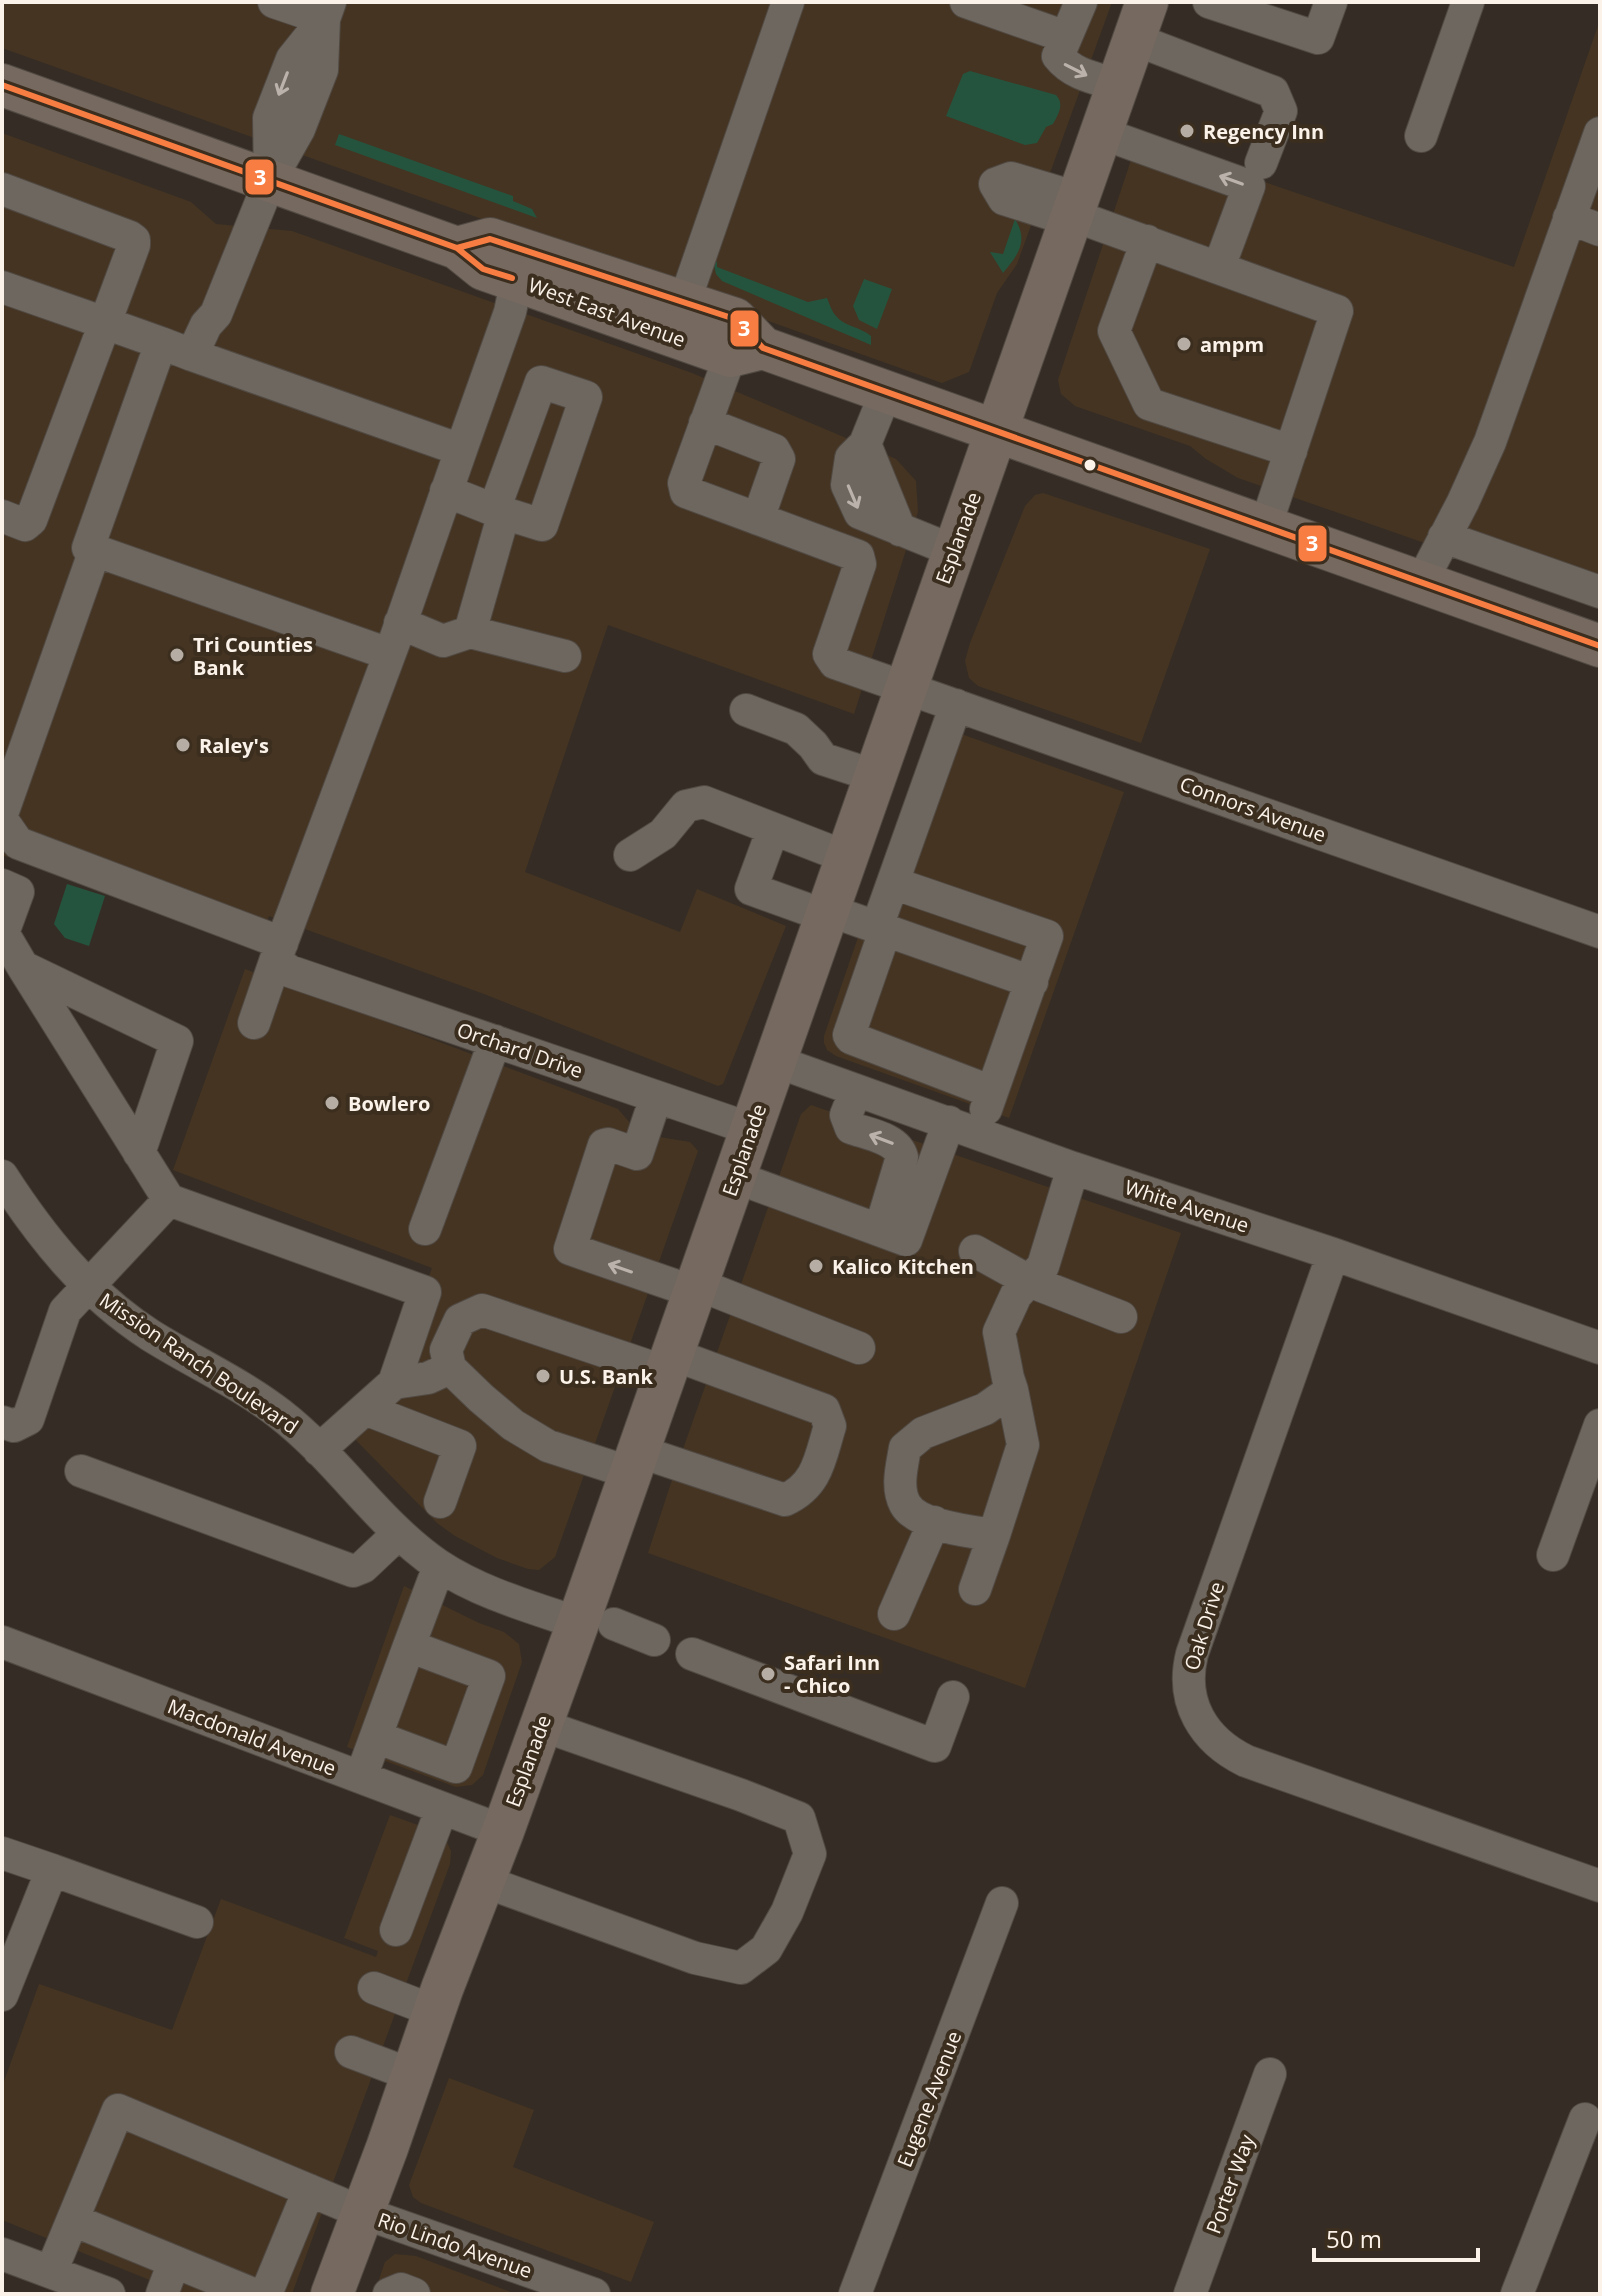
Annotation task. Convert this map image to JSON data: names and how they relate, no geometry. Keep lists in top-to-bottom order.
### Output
{
  "streets": {
    "main road": ["West East Avenue", "Esplanade"],
    "street": [
      "Connors Avenue",
      "Orchard Drive",
      "White Avenue",
      "Mission Ranch Boulevard",
      "Oak Drive",
      "Macdonald Avenue",
      "Eugene Avenue",
      "Porter Way",
      "Rio Lindo Avenue"
    ]
  },
  "crossings": [
    ["West East Avenue", "Esplanade"],
    ["Esplanade", "Connors Avenue"],
    ["Esplanade", "Orchard Drive"],
    ["Esplanade", "White Avenue"],
    ["Esplanade", "Mission Ranch Boulevard"],
    ["Esplanade", "Macdonald Avenue"],
    ["Esplanade", "Rio Lindo Avenue"],
    ["White Avenue", "Oak Drive"]
  ],
  "places": [
    "Regency Inn",
    "ampm",
    "Tri Counties Bank",
    "Raley's",
    "Bowlero",
    "Kalico Kitchen",
    "U.S. Bank",
    "Safari Inn - Chico"
  ],
  "lines": ["transit line 3"],
  "scale_bar": "50 m"
}
